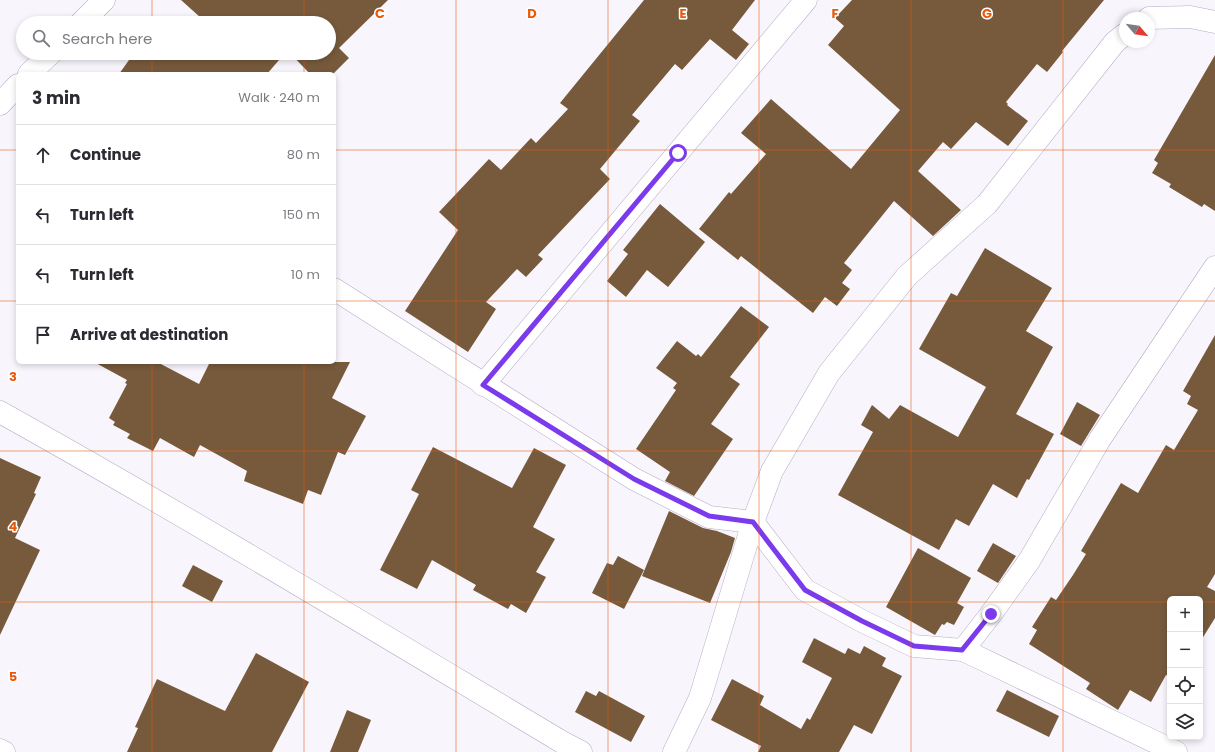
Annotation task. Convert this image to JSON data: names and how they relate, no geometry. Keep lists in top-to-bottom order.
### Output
{
  "north": "bottom right",
  "page": {
    "search": "Search here",
    "heading": ["3 min", "Walk · 240 m"],
    "list": [
      ["Continue", "80 m"],
      ["Turn left", "150 m"],
      ["Turn left", "10 m"],
      "Arrive at destination"
    ],
    "map_buttons": ["+", "−"]
  },
  "grid": {
    "columns": [
      "C",
      "D",
      "E",
      "F",
      "G"
    ],
    "rows": ["3", "4", "5"]
  }
}
